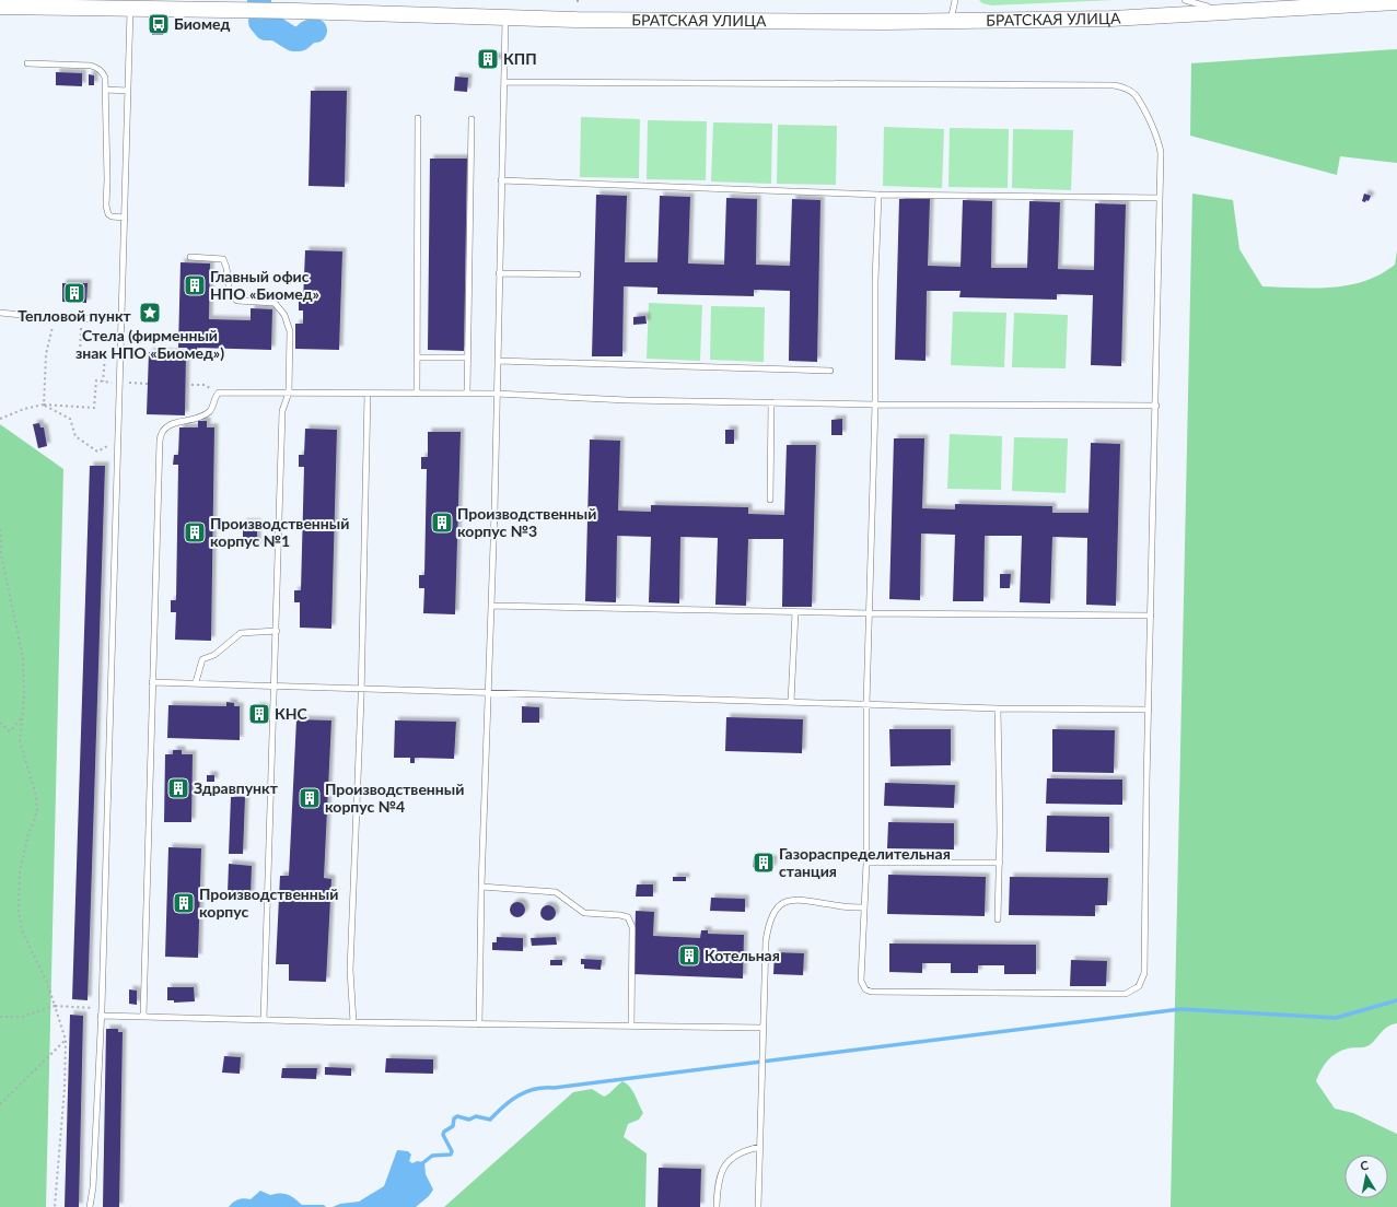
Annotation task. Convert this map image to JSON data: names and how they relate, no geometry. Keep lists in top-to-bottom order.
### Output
{
  "streets": {
    "main road": ["БРАТСКАЯ УЛИЦА"]
  },
  "places": {
    "bus stop": ["Биомед"],
    "building": [
      "КПП",
      "Главный офис НПО «Биомед»",
      "Тепловой пункт",
      "Производственный корпус №3",
      "Производственный корпус №1",
      "КНС",
      "Здравпункт",
      "Производственный корпус №4",
      "Газораспределительная станция",
      "Производственный корпус",
      "Котельная"
    ],
    "place": ["Стела (фирменный знак НПО «Биомед»)"]
  },
  "north": "top"
}
